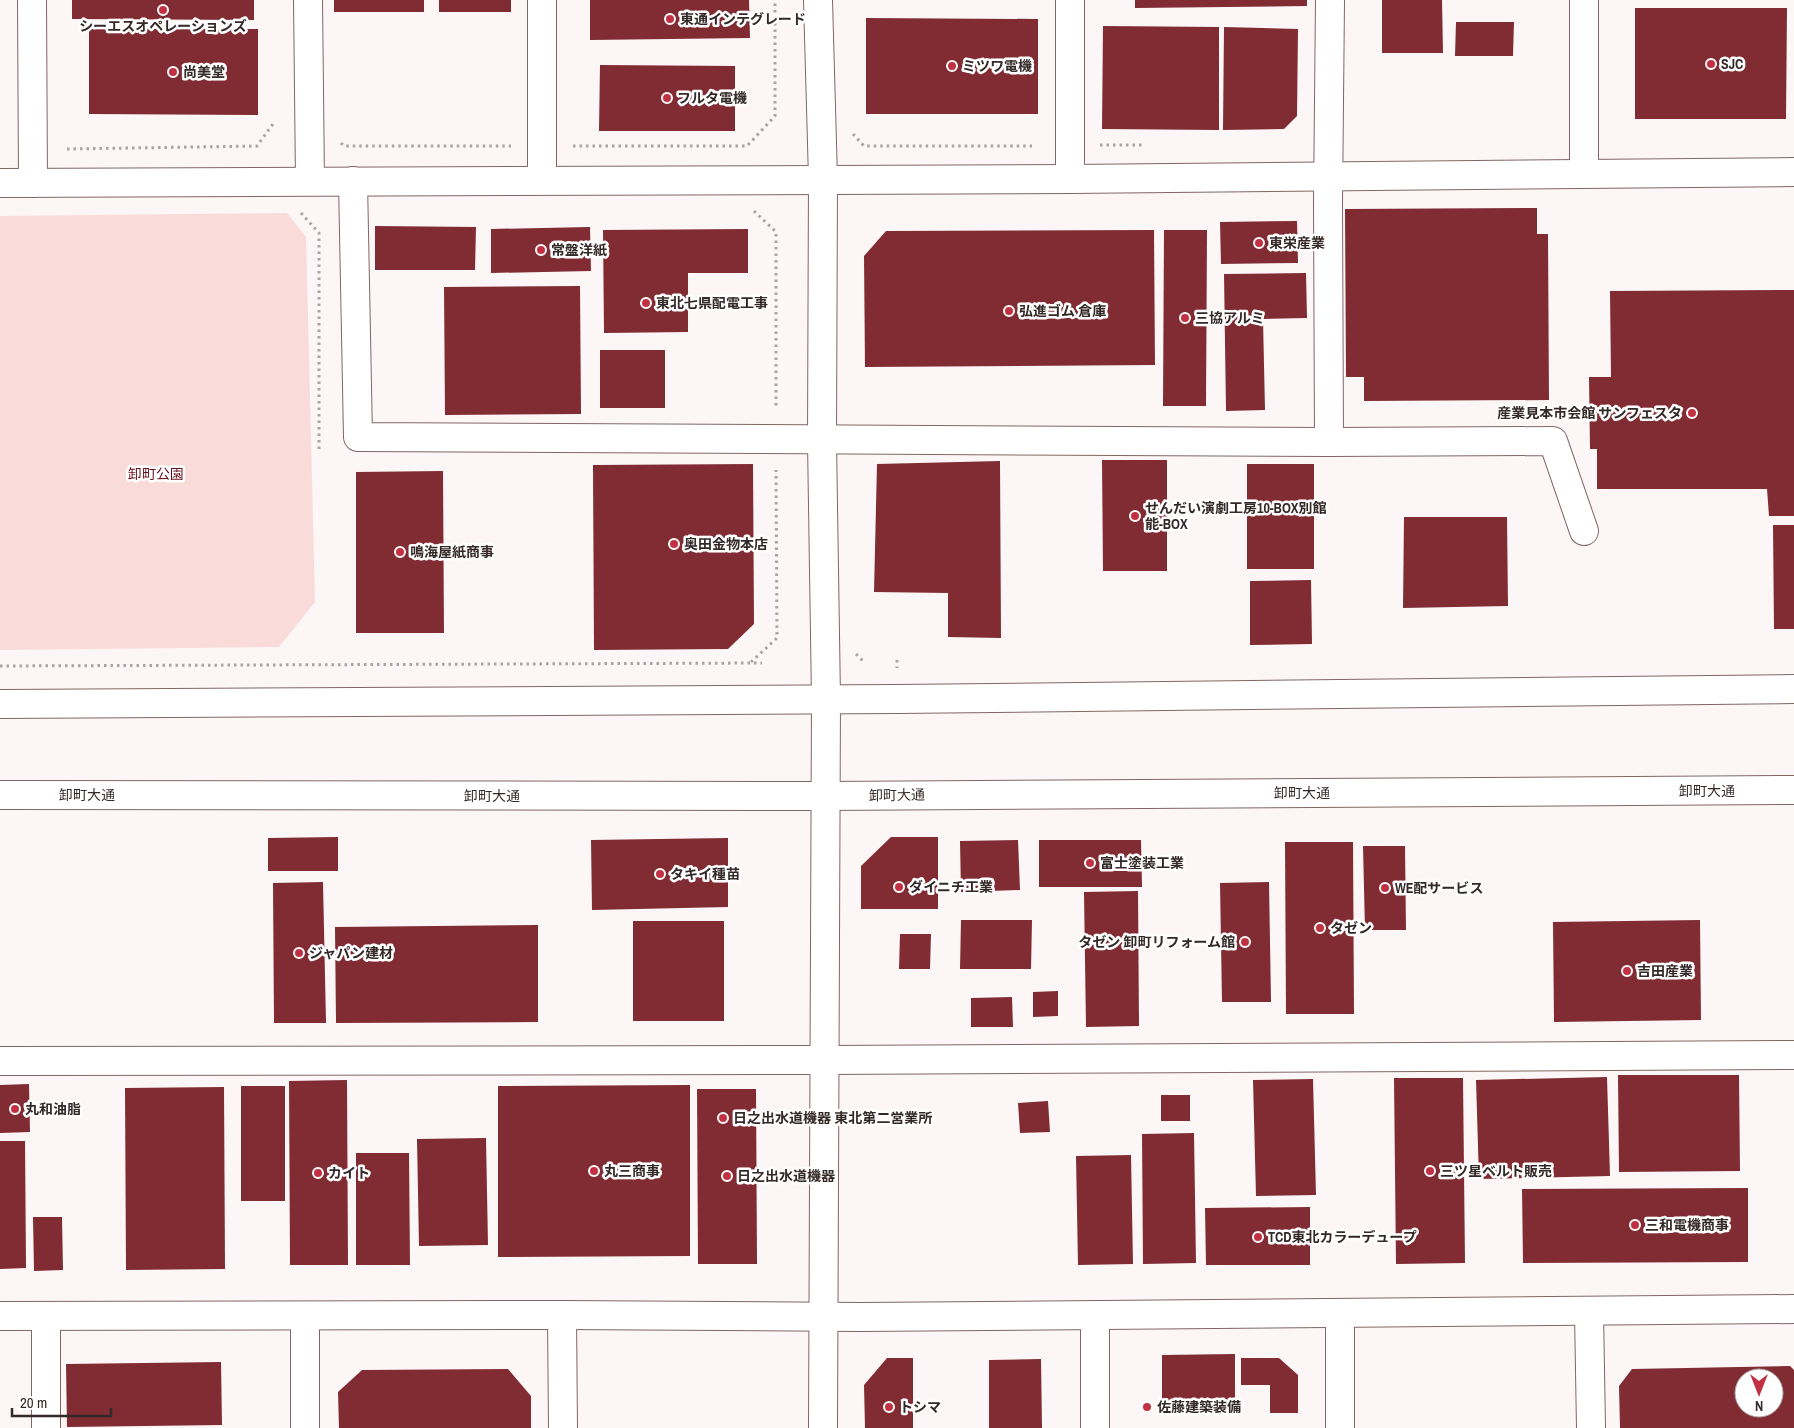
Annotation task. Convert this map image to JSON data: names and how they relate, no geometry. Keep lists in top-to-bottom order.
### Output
{
  "streets": {
    "street": ["卸町大通"]
  },
  "parks": ["卸町公園"],
  "places": [
    "シーエスオペレーションズ",
    "東通インテグレード",
    "SJC",
    "ミツワ電機",
    "尚美堂",
    "フルタ電機",
    "東栄産業",
    "常盤洋紙",
    "東北七県配電工事",
    "弘進ゴム 倉庫",
    "三協アルミ",
    "産業見本市会館 サンフェスタ",
    "せんだい演劇工房10-BOX別館 能-BOX",
    "奥田金物本店",
    "鳴海屋紙商事",
    "富士塗装工業",
    "タキイ種苗",
    "ダイニチ工業",
    "WE配サービス",
    "タゼン",
    "タゼン 卸町リフォーム館",
    "ジャパン建材",
    "吉田産業",
    "丸和油脂",
    "日之出水道機器 東北第二営業所",
    "丸三商事",
    "三ツ星ベルト販売",
    "カイト",
    "日之出水道機器",
    "三和電機商事",
    "TCD東北カラーデュープ",
    "トシマ",
    "佐藤建築装備"
  ],
  "scale_bar": "20 m",
  "north": "bottom"
}
